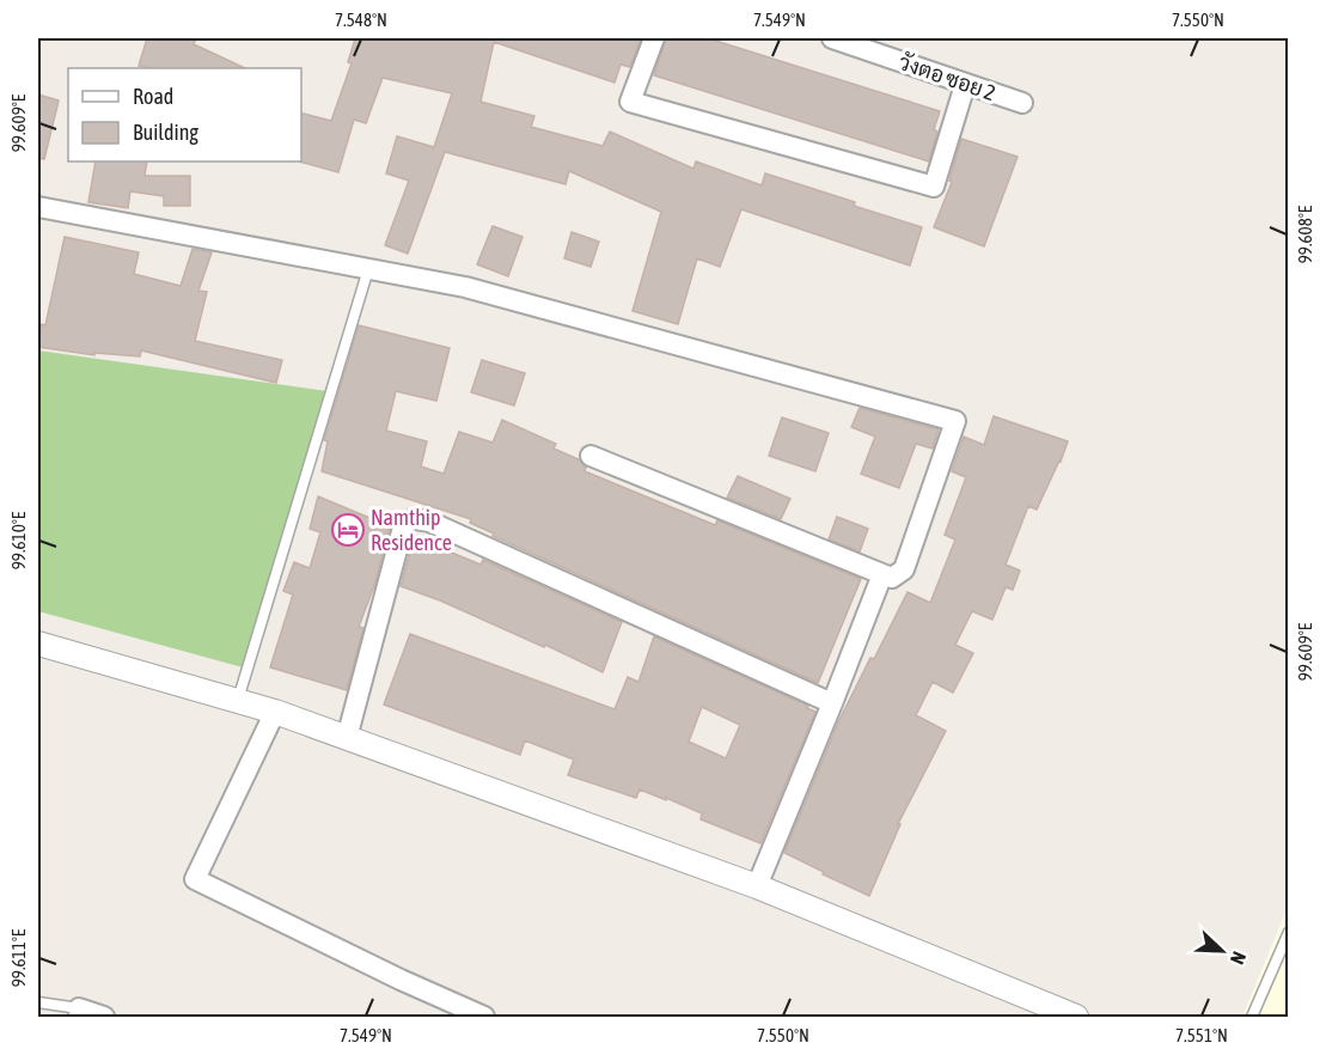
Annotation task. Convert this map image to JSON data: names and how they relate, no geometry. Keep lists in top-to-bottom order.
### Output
{
  "streets": {
    "street": ["วังตอ ซอย 2"]
  },
  "places": {
    "hotel": ["Namthip Residence"]
  },
  "legend": ["Road", "Building"],
  "north": "bottom right",
  "coordinates": [
    "7.548°N",
    "7.549°N",
    "7.550°N",
    "99.609°E",
    "99.608°E",
    "99.610°E",
    "99.611°E",
    "7.551°N"
  ]
}
